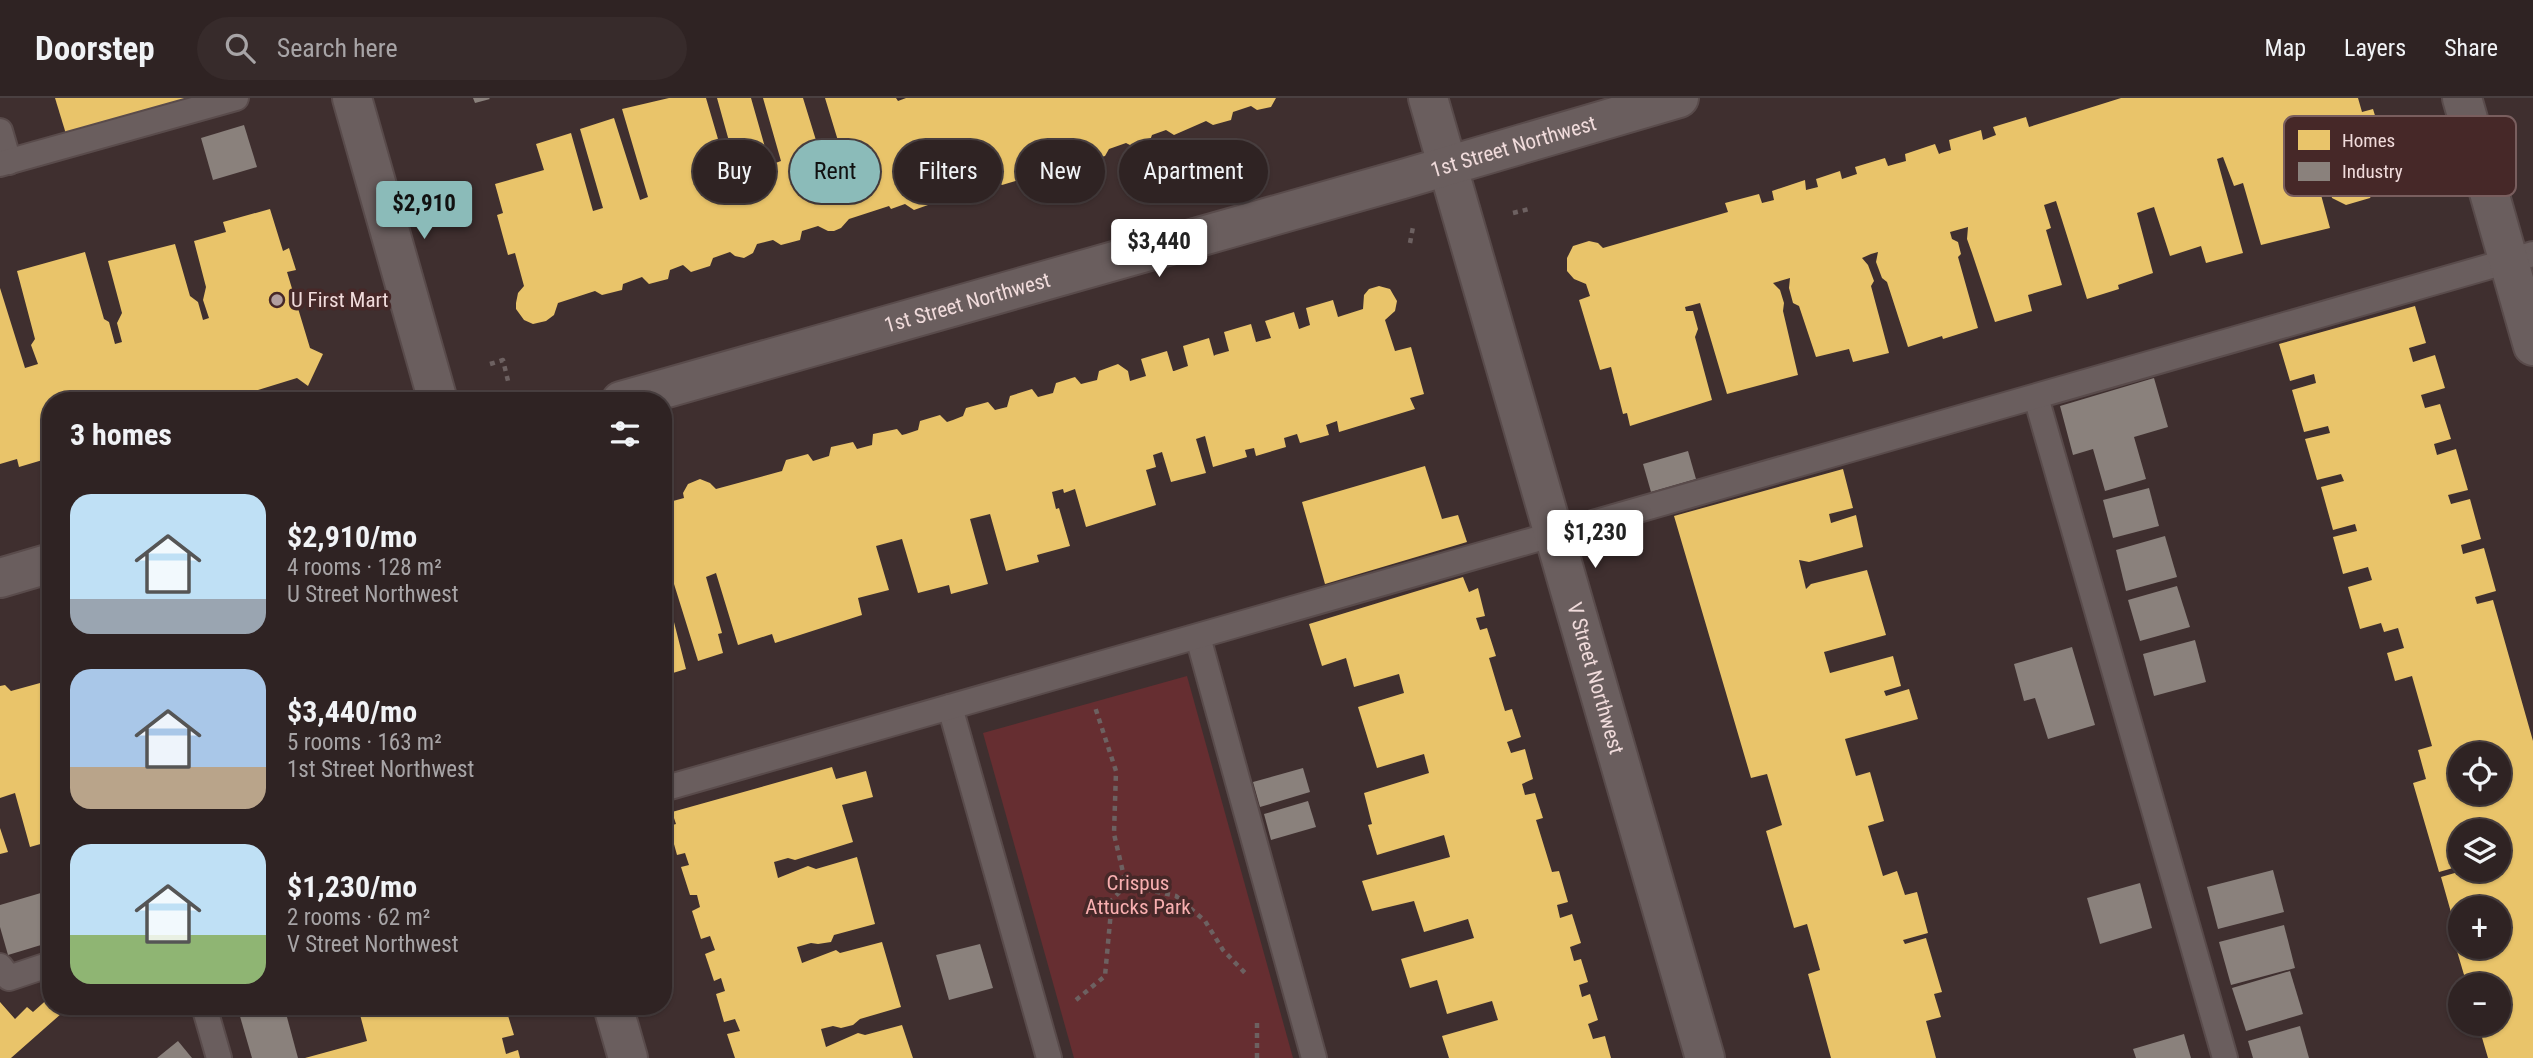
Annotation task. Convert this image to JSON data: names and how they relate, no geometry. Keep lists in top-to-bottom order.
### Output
{
  "streets": {
    "street": ["1st Street Northwest", "V Street Northwest"]
  },
  "crossings": [
    ["1st Street Northwest", "V Street Northwest"]
  ],
  "parks": ["Crispus Attucks Park"],
  "places": ["U First Mart"],
  "legend": ["Homes", "Industry"],
  "page": {
    "header": "Doorstep",
    "search": "Search here",
    "nav": ["Map", "Layers", "Share"],
    "chip": [
      "Buy",
      "Rent",
      "Filters",
      "New",
      "Apartment"
    ],
    "price": ["$2,910", "$3,440", "$1,230"],
    "heading": "3 homes",
    "list": [
      {
        "name": "$2,910/mo",
        "note": "4 rooms · 128 m² · U Street Northwest"
      },
      {
        "name": "$3,440/mo",
        "note": "5 rooms · 163 m² · 1st Street Northwest"
      },
      {
        "name": "$1,230/mo",
        "note": "2 rooms · 62 m² · V Street Northwest"
      }
    ],
    "map_buttons": ["+", "−"]
  }
}
